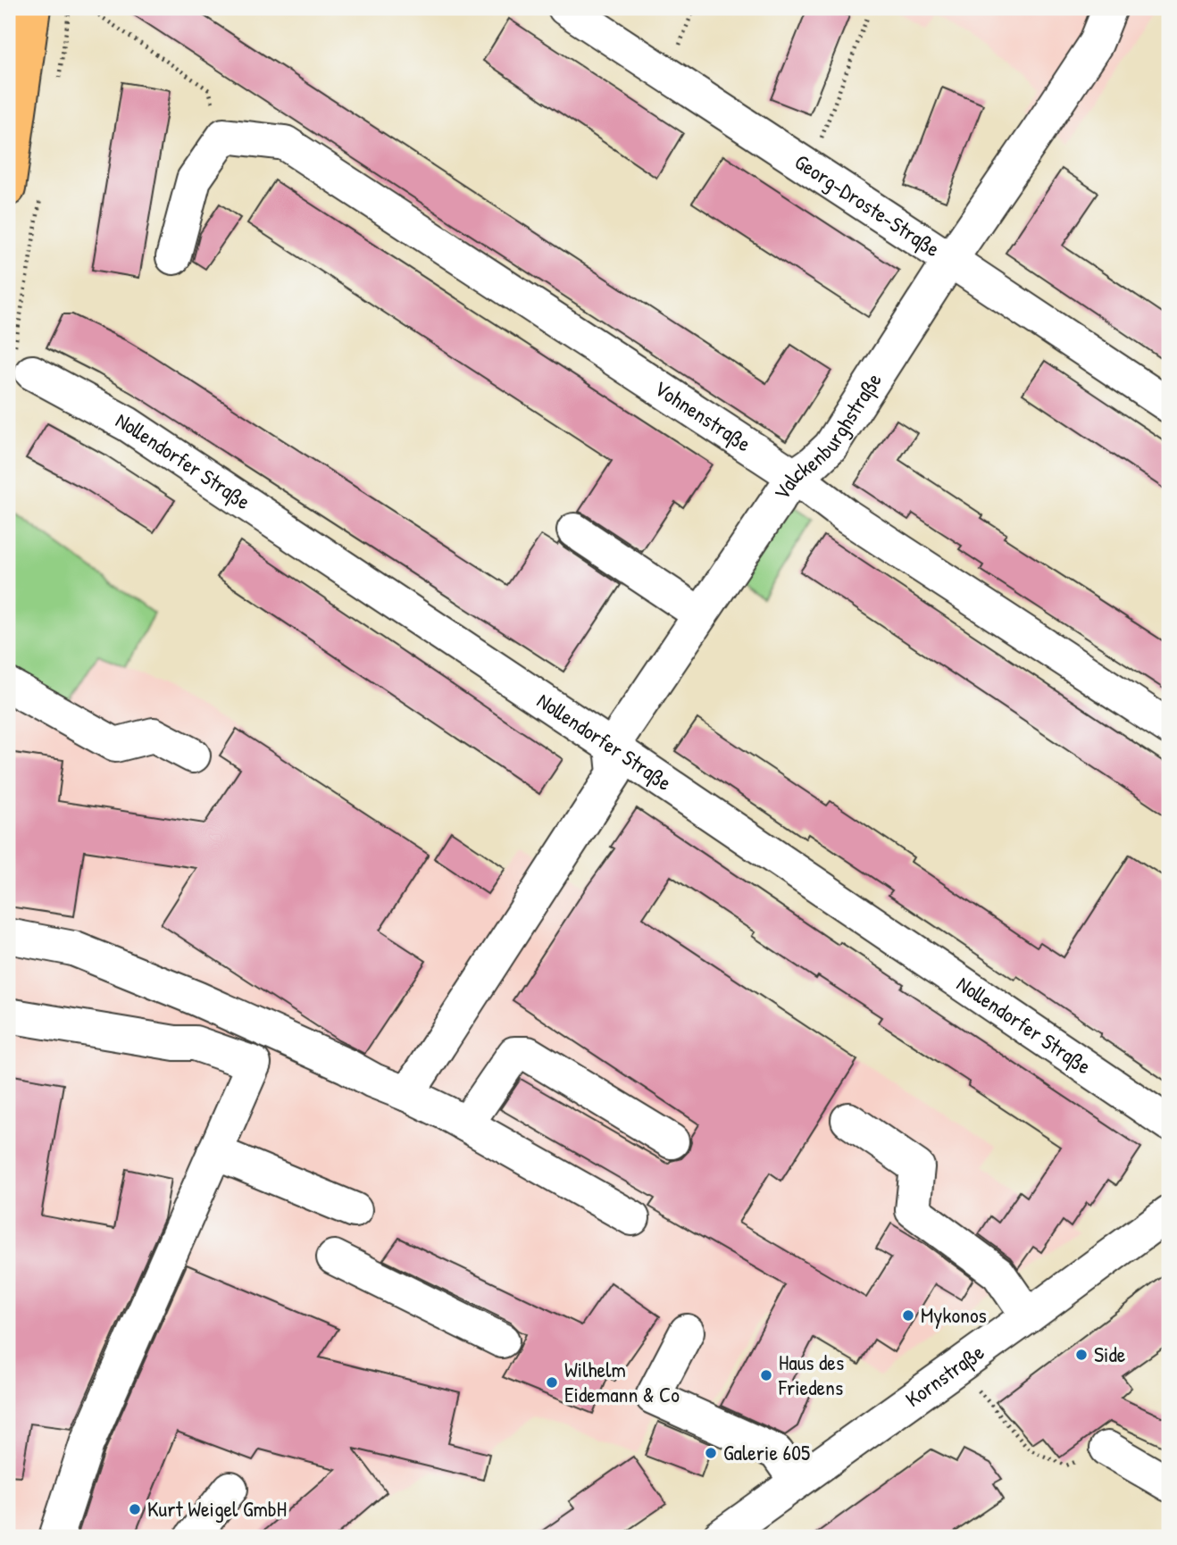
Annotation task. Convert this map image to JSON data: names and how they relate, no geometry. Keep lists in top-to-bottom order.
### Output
{
  "streets": {
    "street": [
      "Georg-Droste-Straße",
      "Vohnenstraße",
      "Valckenburghstraße",
      "Nollendorfer Straße",
      "Kornstraße"
    ]
  },
  "crossings": [
    ["Georg-Droste-Straße", "Valckenburghstraße"],
    ["Vohnenstraße", "Valckenburghstraße"],
    ["Valckenburghstraße", "Nollendorfer Straße"]
  ],
  "places": [
    "Mykonos",
    "Side",
    "Haus des Friedens",
    "Wilhelm Eidemann & Co",
    "Galerie 605",
    "Kurt Weigel GmbH"
  ]
}
